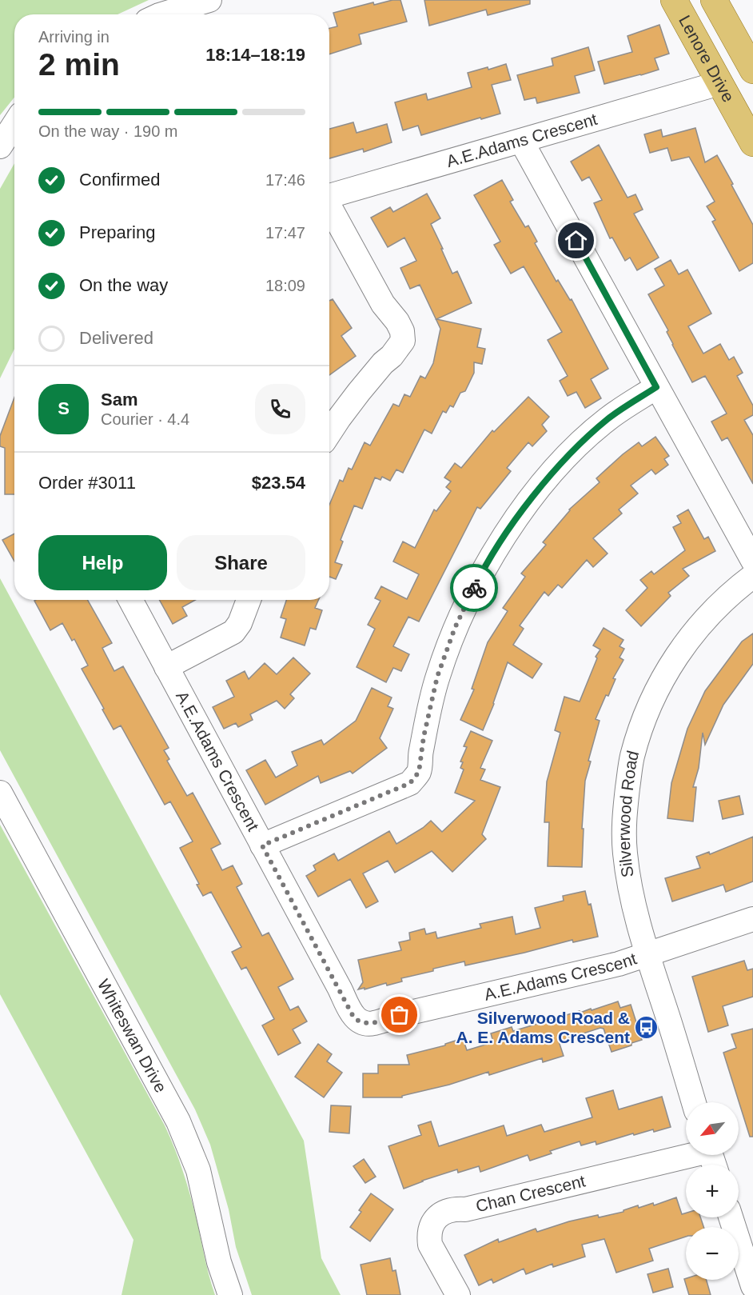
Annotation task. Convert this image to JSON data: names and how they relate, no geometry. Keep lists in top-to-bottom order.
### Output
{
  "streets": {
    "main road": ["Lenore Drive"],
    "street": [
      "A.E.Adams Crescent",
      "Silverwood Road",
      "Whiteswan Drive",
      "Chan Crescent"
    ]
  },
  "crossings": [
    ["Lenore Drive", "A.E.Adams Crescent"],
    ["A.E.Adams Crescent", "Silverwood Road"]
  ],
  "places": {
    "bus stop": ["Silverwood Road & A. E. Adams Crescent"]
  },
  "north": "bottom left",
  "page": {
    "heading": ["2 min", "Arriving in", "18:14–18:19"],
    "panel": [
      "Sam",
      "Courier · 4.4",
      "Order #3011",
      "$23.54"
    ],
    "bar": "On the way · 190 m",
    "list": [
      ["Confirmed", "17:46"],
      ["Preparing", "17:47"],
      ["On the way", "18:09"],
      "Delivered"
    ],
    "round": "S",
    "buttons": ["Help", "Share"],
    "map_buttons": ["+", "−"]
  }
}
